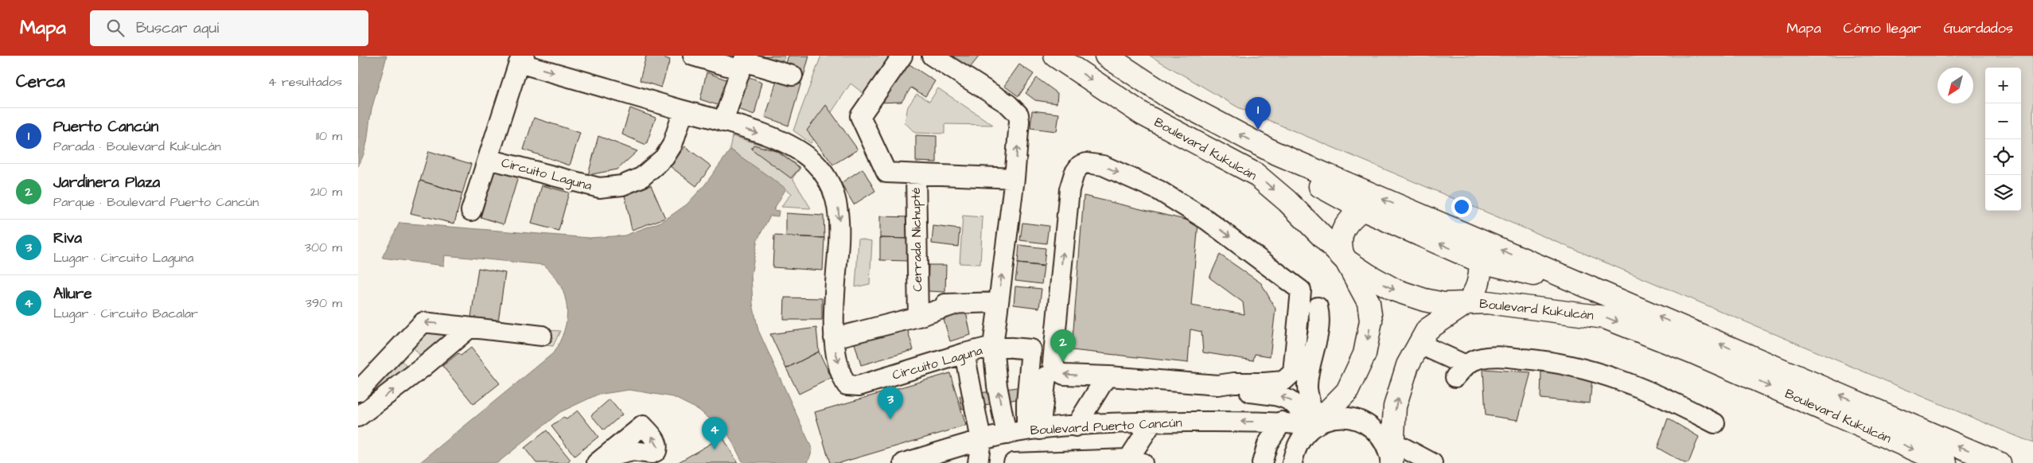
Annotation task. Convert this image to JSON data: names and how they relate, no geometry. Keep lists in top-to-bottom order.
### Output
{
  "streets": {
    "main road": ["Boulevard Kukulcán"],
    "street": ["Circuito Laguna", "Cerrada Nichupté", "Boulevard Puerto Cancún"]
  },
  "crossings": [
    ["Circuito Laguna", "Cerrada Nichupté"]
  ],
  "north": "bottom left",
  "page": {
    "header": "Mapa",
    "search": "Buscar aquí",
    "nav": ["Mapa", "Cómo llegar", "Guardados"],
    "heading": ["Cerca", "4 resultados"],
    "map_buttons": ["+", "−"],
    "pins": [
      "1",
      "2",
      "3",
      "4"
    ],
    "list": [
      {
        "mark": "1",
        "name": "Puerto Cancún",
        "note": "Parada · Boulevard Kukulcán",
        "value": "110 m"
      },
      {
        "mark": "2",
        "name": "Jardinera Plaza",
        "note": "Parque · Boulevard Puerto Cancún",
        "value": "210 m"
      },
      {
        "mark": "3",
        "name": "Riva",
        "note": "Lugar · Circuito Laguna",
        "value": "300 m"
      },
      {
        "mark": "4",
        "name": "Allure",
        "note": "Lugar · Circuito Bacalar",
        "value": "390 m"
      }
    ]
  }
}
